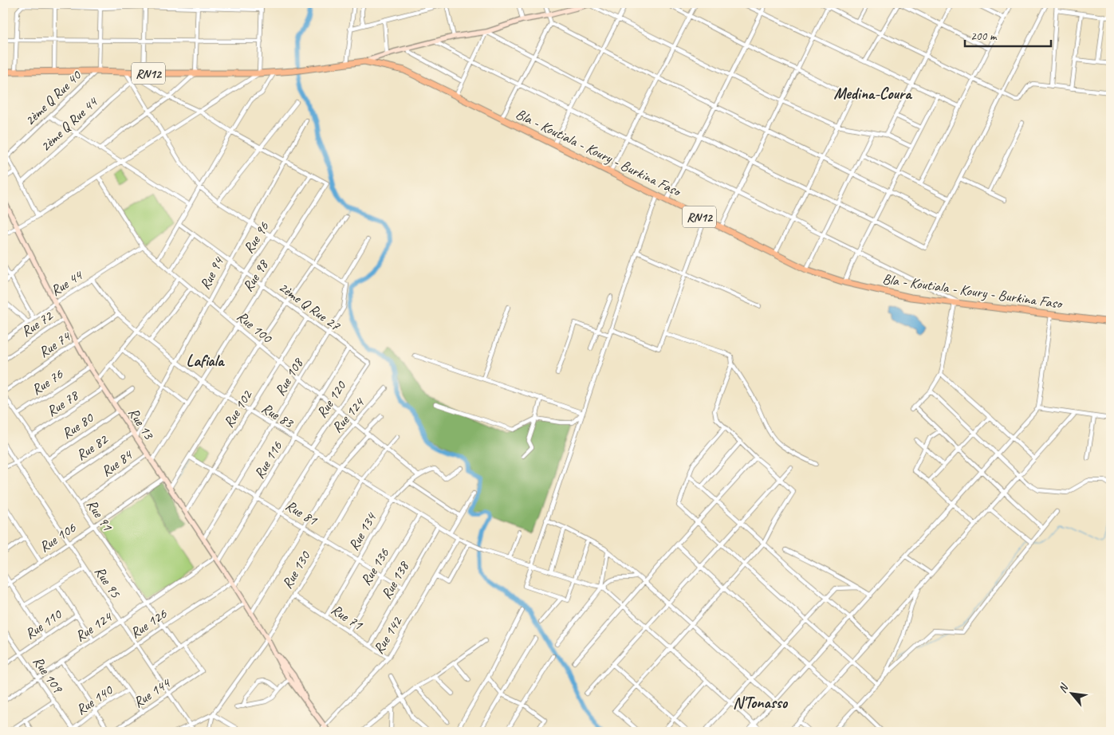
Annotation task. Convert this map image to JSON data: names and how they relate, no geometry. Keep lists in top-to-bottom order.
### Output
{
  "streets": {
    "main road": ["RN12", "Bla - Koutiala - Koury - Burkina Faso"],
    "street": [
      "2ème Q Rue 40",
      "2ème Q Rue 44",
      "Rue 96",
      "Rue 94",
      "Rue 98",
      "Rue 44",
      "2ème Q Rue 27",
      "Rue 72",
      "Rue 100",
      "Rue 74",
      "Rue 108",
      "Rue 76",
      "Rue 120",
      "Rue 78",
      "Rue 102",
      "Rue 83",
      "Rue 124",
      "Rue 13",
      "Rue 80",
      "Rue 82",
      "Rue 116",
      "Rue 84",
      "Rue 81",
      "Rue 91",
      "Rue 134",
      "Rue 106",
      "Rue 136",
      "Rue 130",
      "Rue 138",
      "Rue 95",
      "Rue 71",
      "Rue 126",
      "Rue 110",
      "Rue 142",
      "Rue 109",
      "Rue 144",
      "Rue 140"
    ]
  },
  "crossings": [
    ["RN12", "2ème Q Rue 40"],
    ["RN12", "Bla - Koutiala - Koury - Burkina Faso"],
    ["Rue 96", "Rue 98"],
    ["Rue 96", "2ème Q Rue 27"],
    ["Rue 96", "Rue 100"],
    ["Rue 94", "2ème Q Rue 27"],
    ["Rue 94", "Rue 100"],
    ["Rue 94", "Rue 83"],
    ["Rue 94", "Rue 13"],
    ["Rue 94", "Rue 82"],
    ["Rue 98", "2ème Q Rue 27"],
    ["Rue 98", "Rue 100"],
    ["Rue 98", "Rue 83"],
    ["Rue 98", "Rue 13"],
    ["Rue 44", "Rue 100"],
    ["Rue 44", "Rue 83"],
    ["Rue 44", "Rue 13"],
    ["2ème Q Rue 27", "Rue 108"],
    ["2ème Q Rue 27", "Rue 120"],
    ["2ème Q Rue 27", "Rue 102"],
    ["2ème Q Rue 27", "Rue 116"],
    ["Rue 72", "Rue 13"],
    ["Rue 100", "Rue 108"],
    ["Rue 100", "Rue 120"],
    ["Rue 100", "Rue 102"],
    ["Rue 100", "Rue 124"],
    ["Rue 100", "Rue 116"],
    ["Rue 100", "Rue 134"],
    ["Rue 100", "Rue 130"],
    ["Rue 74", "Rue 83"],
    ["Rue 74", "Rue 13"],
    ["Rue 74", "Rue 91"],
    ["Rue 108", "Rue 83"],
    ["Rue 108", "Rue 13"],
    ["Rue 108", "Rue 81"],
    ["Rue 76", "Rue 13"],
    ["Rue 76", "Rue 91"],
    ["Rue 120", "Rue 83"],
    ["Rue 78", "Rue 13"],
    ["Rue 78", "Rue 91"],
    ["Rue 102", "Rue 83"],
    ["Rue 102", "Rue 13"],
    ["Rue 102", "Rue 81"],
    ["Rue 83", "Rue 124"],
    ["Rue 83", "Rue 116"],
    ["Rue 83", "Rue 134"],
    ["Rue 83", "Rue 136"],
    ["Rue 83", "Rue 130"],
    ["Rue 83", "Rue 138"],
    ["Rue 83", "Rue 142"],
    ["Rue 124", "Rue 13"],
    ["Rue 124", "Rue 91"],
    ["Rue 124", "Rue 95"],
    ["Rue 124", "Rue 109"],
    ["Rue 13", "Rue 80"],
    ["Rue 13", "Rue 82"],
    ["Rue 13", "Rue 116"],
    ["Rue 13", "Rue 84"],
    ["Rue 13", "Rue 106"],
    ["Rue 13", "Rue 130"],
    ["Rue 13", "Rue 126"],
    ["Rue 13", "Rue 142"],
    ["Rue 80", "Rue 91"],
    ["Rue 82", "Rue 91"],
    ["Rue 116", "Rue 81"],
    ["Rue 84", "Rue 91"],
    ["Rue 81", "Rue 134"],
    ["Rue 81", "Rue 136"],
    ["Rue 81", "Rue 130"],
    ["Rue 81", "Rue 138"],
    ["Rue 91", "Rue 106"],
    ["Rue 91", "Rue 126"],
    ["Rue 134", "Rue 71"],
    ["Rue 106", "Rue 95"],
    ["Rue 136", "Rue 71"],
    ["Rue 130", "Rue 71"],
    ["Rue 138", "Rue 71"],
    ["Rue 95", "Rue 126"],
    ["Rue 95", "Rue 144"],
    ["Rue 71", "Rue 142"],
    ["Rue 110", "Rue 109"],
    ["Rue 109", "Rue 140"]
  ],
  "districts": ["Medina-Coura", "Lafiala", "N'Tonasso"],
  "scale_bar": "200 m",
  "north": "top left"
}
